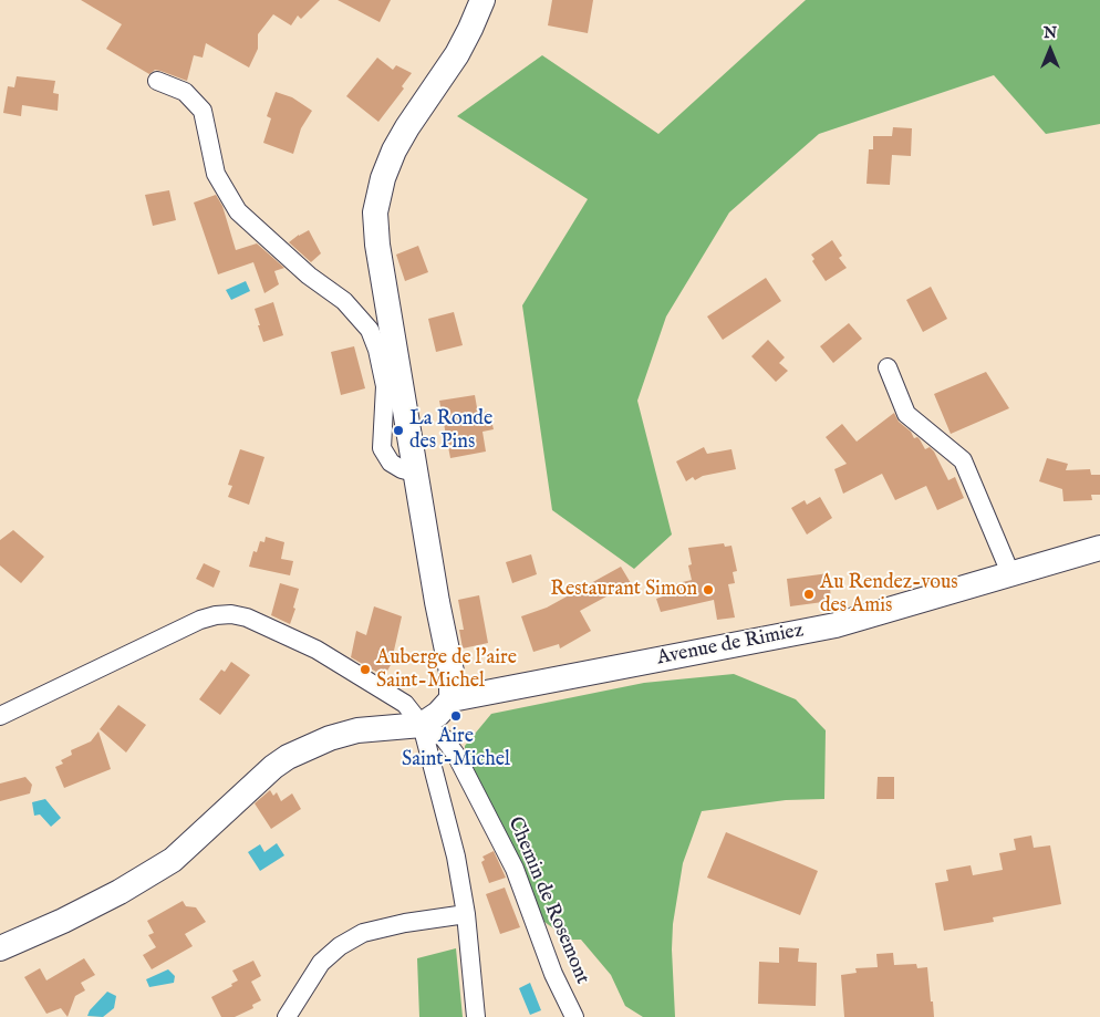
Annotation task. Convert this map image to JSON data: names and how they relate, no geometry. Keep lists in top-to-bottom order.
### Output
{
  "streets": {
    "street": ["Avenue de Rimiez", "Chemin de Rosemont"]
  },
  "places": [
    "La Ronde des Pins",
    "Restaurant Simon",
    "Au Rendez-vous des Amis",
    "Auberge de l'aire Saint-Michel",
    "Aire Saint-Michel"
  ],
  "north": "top"
}
